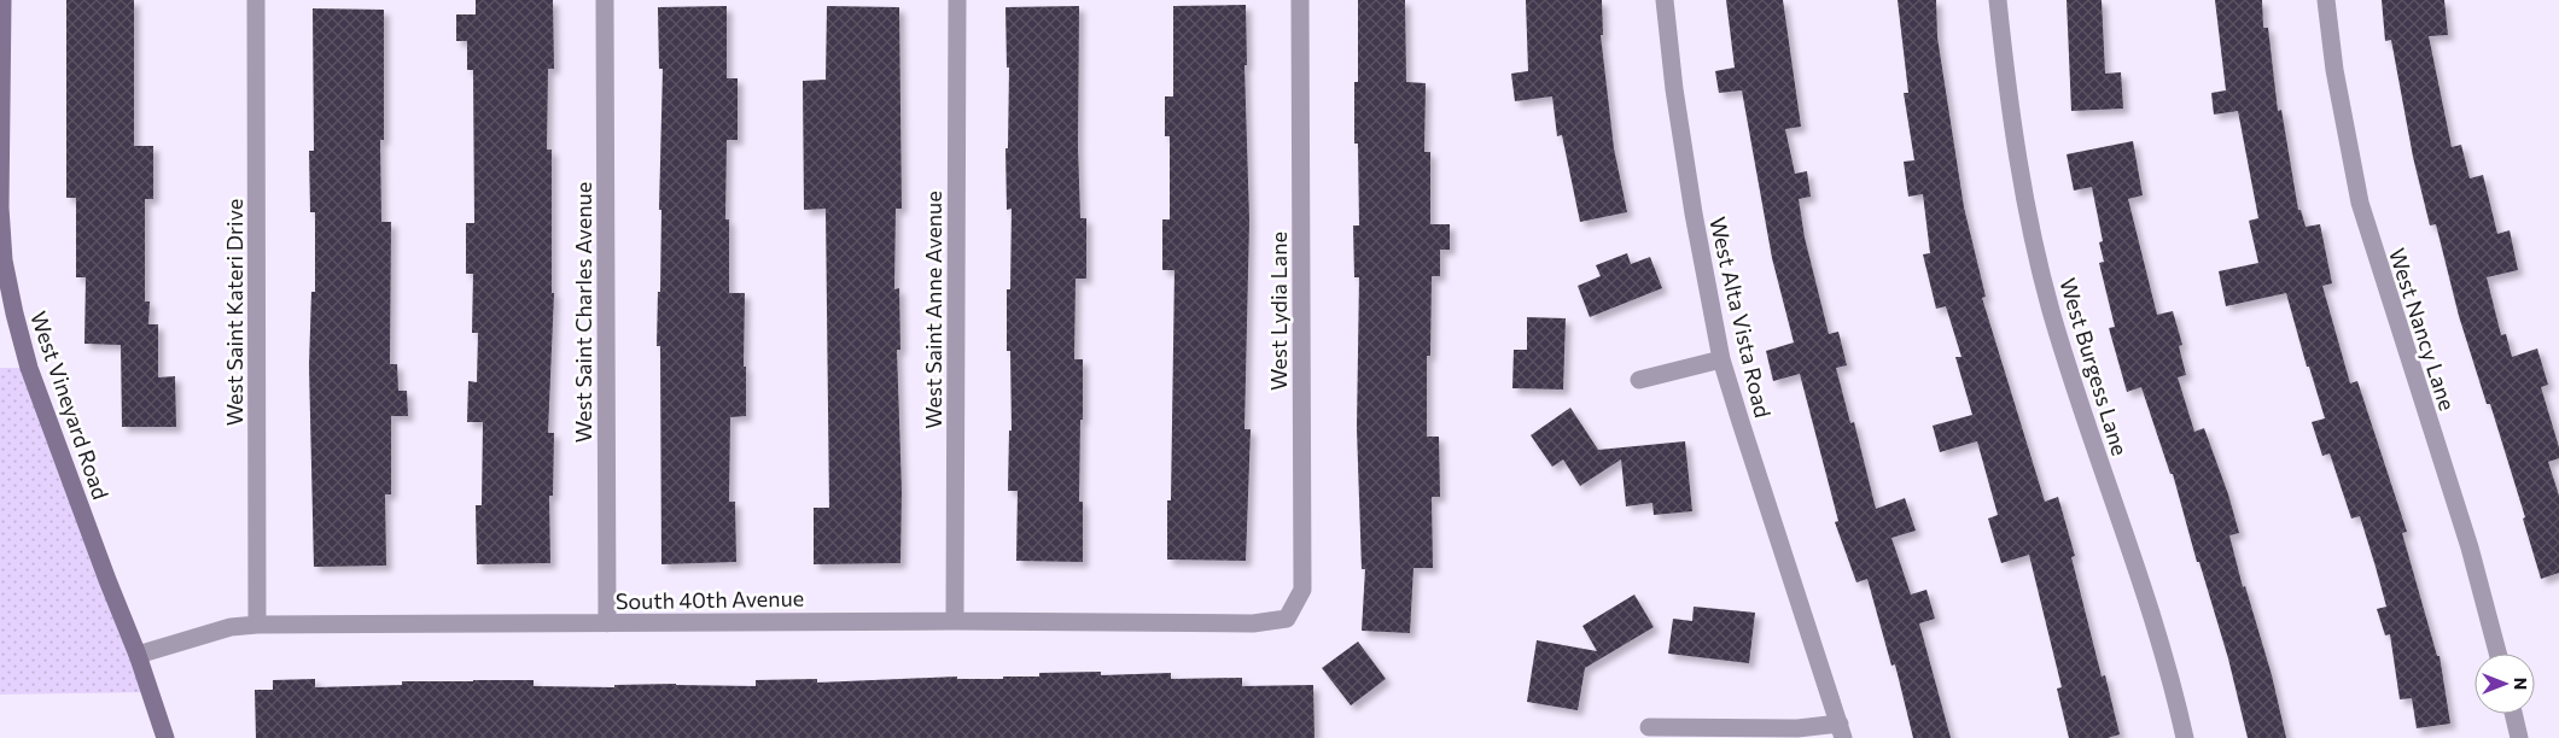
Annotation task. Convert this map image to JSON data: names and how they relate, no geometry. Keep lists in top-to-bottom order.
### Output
{
  "streets": {
    "street": [
      "West Saint Anne Avenue",
      "West Lydia Lane",
      "West Saint Kateri Drive",
      "West Saint Charles Avenue",
      "West Alta Vista Road",
      "West Nancy Lane",
      "West Burgess Lane",
      "West Vineyard Road",
      "South 40th Avenue"
    ]
  },
  "crossings": [
    ["West Saint Anne Avenue", "South 40th Avenue"],
    ["West Lydia Lane", "South 40th Avenue"],
    ["West Saint Kateri Drive", "South 40th Avenue"],
    ["West Saint Charles Avenue", "South 40th Avenue"],
    ["West Vineyard Road", "South 40th Avenue"]
  ],
  "north": "right"
}
